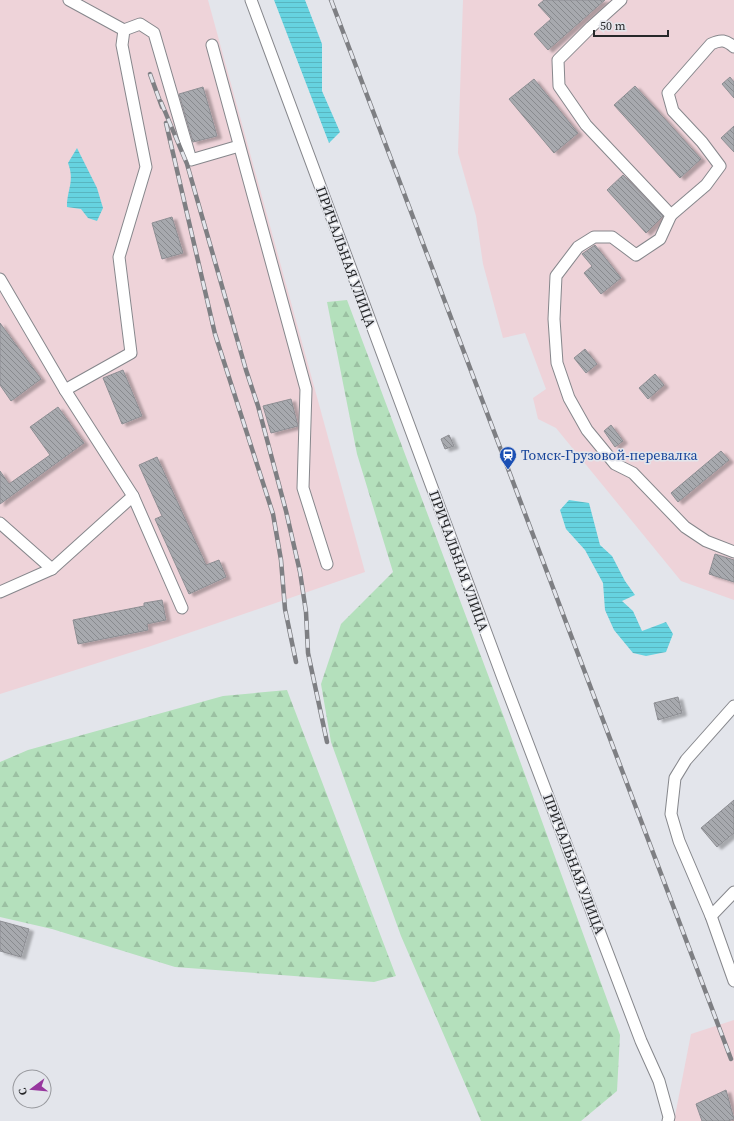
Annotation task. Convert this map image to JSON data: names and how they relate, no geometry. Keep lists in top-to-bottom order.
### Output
{
  "streets": {
    "street": ["ПРИЧАЛЬНАЯ УЛИЦА"]
  },
  "places": {
    "station": ["Томск-Грузовой-перевалка"]
  },
  "scale_bar": "50 m",
  "north": "left"
}
